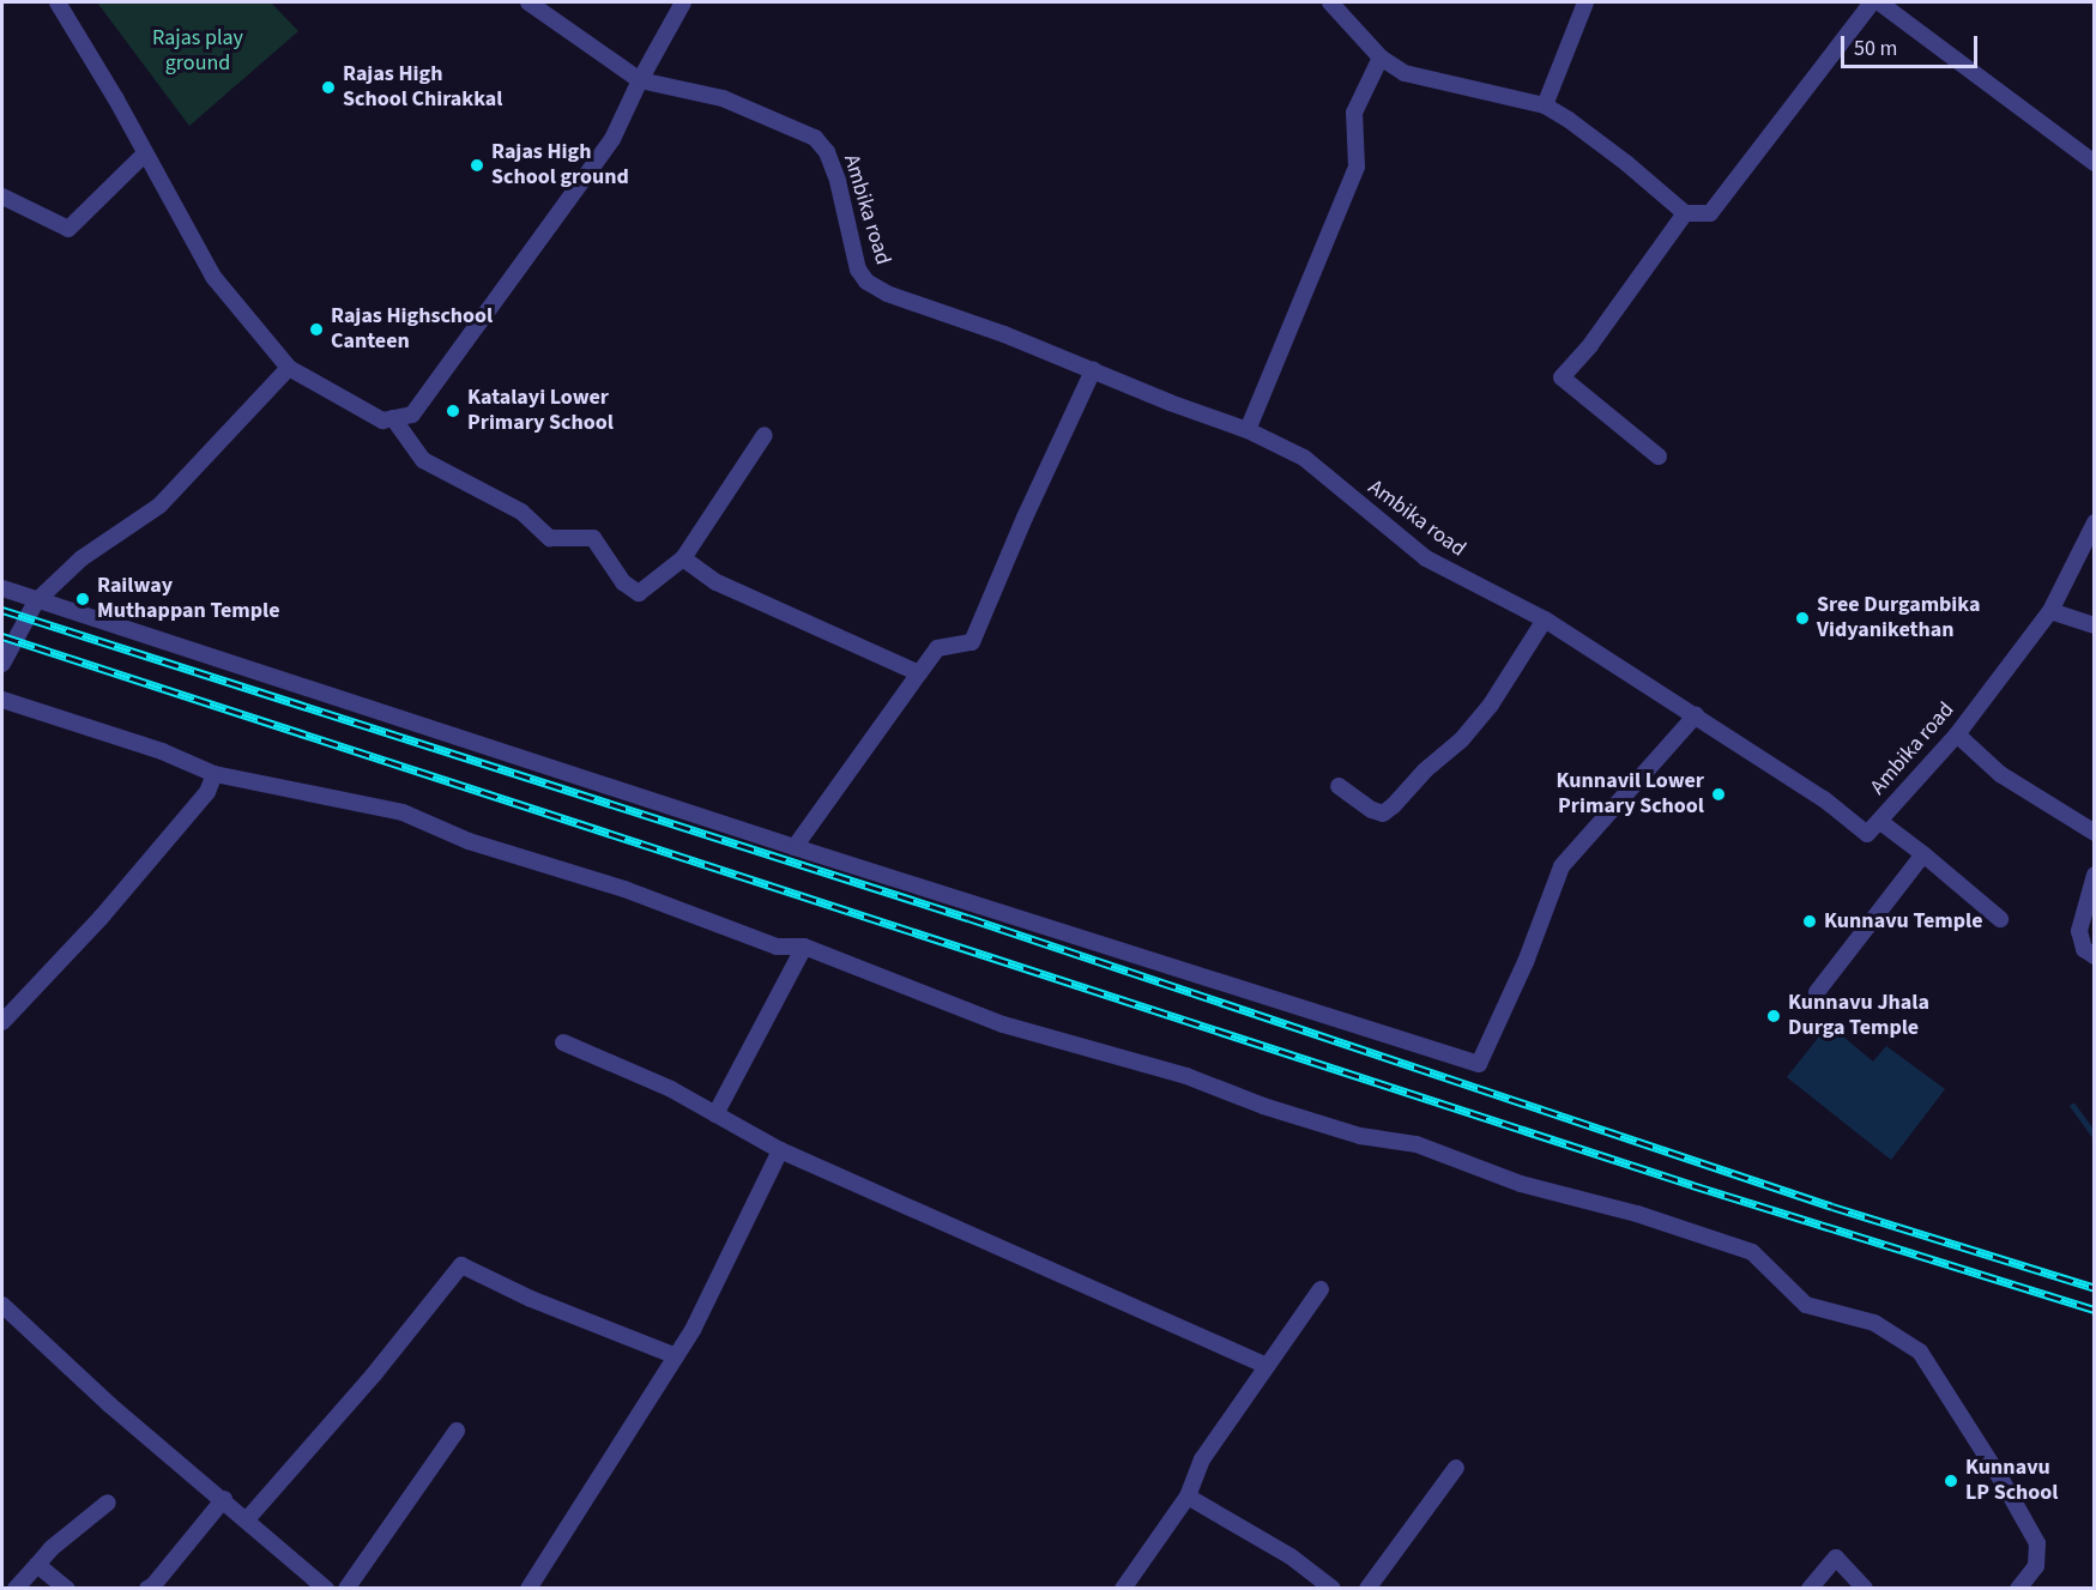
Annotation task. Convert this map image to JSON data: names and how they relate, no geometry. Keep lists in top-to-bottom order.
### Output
{
  "streets": {
    "street": ["Ambika road"]
  },
  "parks": ["Rajas play ground"],
  "places": [
    "Rajas High School Chirakkal",
    "Rajas High School ground",
    "Rajas Highschool Canteen",
    "Katalayi Lower Primary School",
    "Railway Muthappan Temple",
    "Sree Durgambika Vidyanikethan",
    "Kunnavil Lower Primary School",
    "Kunnavu Temple",
    "Kunnavu Jhala Durga Temple",
    "Kunnavu LP School"
  ],
  "scale_bar": "50 m"
}
